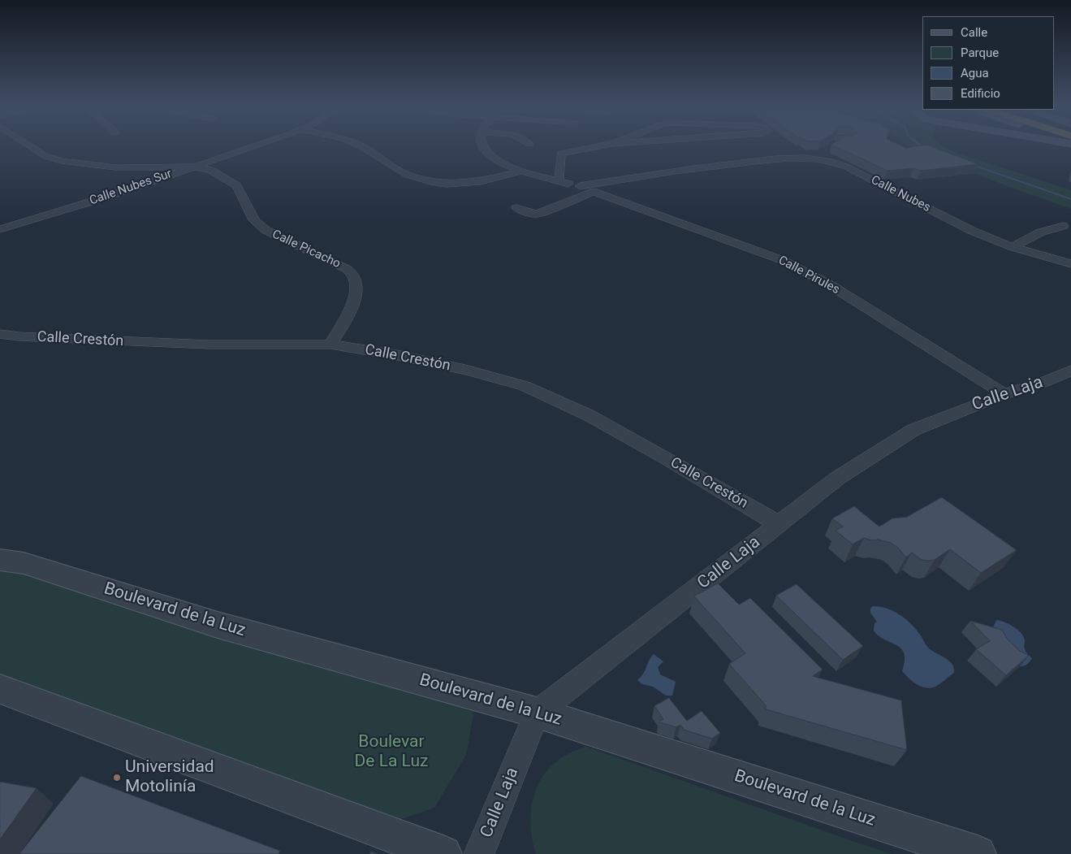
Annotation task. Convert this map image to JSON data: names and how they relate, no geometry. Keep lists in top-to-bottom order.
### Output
{
  "streets": {
    "street": [
      "Calle Nubes Sur",
      "Calle Nubes",
      "Calle Picacho",
      "Calle Pirules",
      "Calle Crestón",
      "Calle Laja",
      "Boulevard de la Luz"
    ]
  },
  "crossings": [
    ["Calle Nubes Sur", "Calle Picacho"],
    ["Calle Nubes", "Calle Pirules"],
    ["Calle Picacho", "Calle Crestón"],
    ["Calle Pirules", "Calle Laja"],
    ["Calle Crestón", "Calle Laja"],
    ["Calle Laja", "Boulevard de la Luz"]
  ],
  "parks": ["Boulevar De La Luz"],
  "places": ["Universidad Motolinía"],
  "legend": [
    "Calle",
    "Parque",
    "Agua",
    "Edificio"
  ]
}
